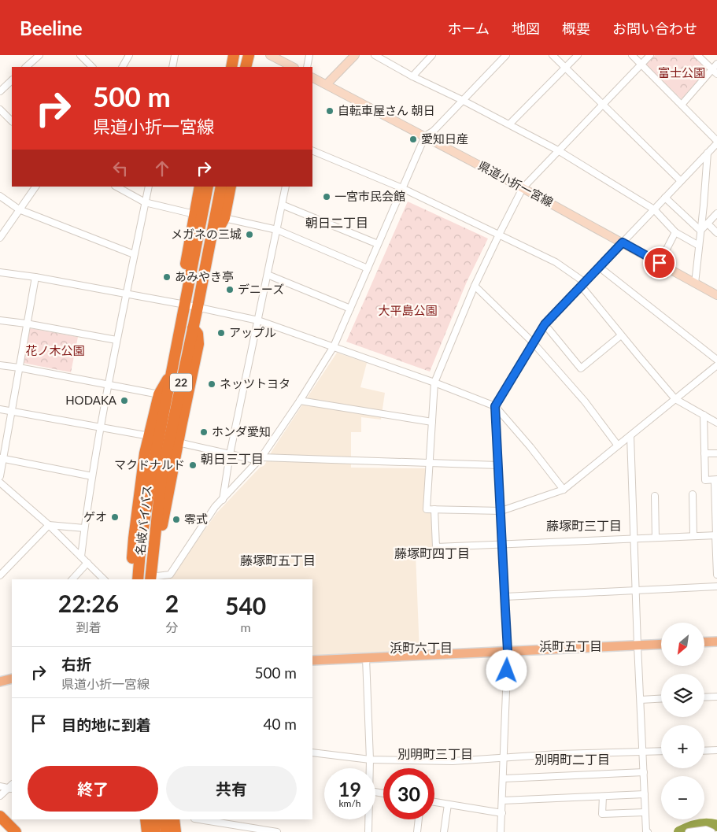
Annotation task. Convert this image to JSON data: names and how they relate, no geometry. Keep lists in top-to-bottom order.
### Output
{
  "streets": {
    "highway": ["22", "名岐バイパス"],
    "main road": ["県道小折一宮線"]
  },
  "crossings": [
    ["22", "名岐バイパス"]
  ],
  "districts": [
    "朝日二丁目",
    "朝日三丁目",
    "藤塚町三丁目",
    "藤塚町四丁目",
    "藤塚町五丁目",
    "浜町五丁目",
    "浜町六丁目",
    "別明町三丁目",
    "別明町二丁目"
  ],
  "parks": ["富士公園", "大平島公園", "花ノ木公園"],
  "places": [
    "自転車屋さん 朝日",
    "愛知日産",
    "一宮市民会館",
    "メガネの三城",
    "あみやき亭",
    "デニーズ",
    "アップル",
    "ネッツトヨタ",
    "HODAKA",
    "ホンダ愛知",
    "マクドナルド",
    "ゲオ",
    "零式"
  ],
  "north": "bottom left",
  "page": {
    "header": "Beeline",
    "nav": [
      "ホーム",
      "地図",
      "概要",
      "お問い合わせ"
    ],
    "turn": ["500 m", "県道小折一宮線"],
    "eta": [
      "22:26",
      "到着",
      "2",
      "分",
      "540",
      "m"
    ],
    "map_buttons": ["+", "−"],
    "list": [
      {
        "name": "右折",
        "note": "県道小折一宮線",
        "value": "500 m"
      },
      {
        "name": "目的地に到着",
        "value": "40 m"
      }
    ],
    "buttons": ["終了", "共有"],
    "speed": "19 km/h",
    "limit": "30"
  }
}
